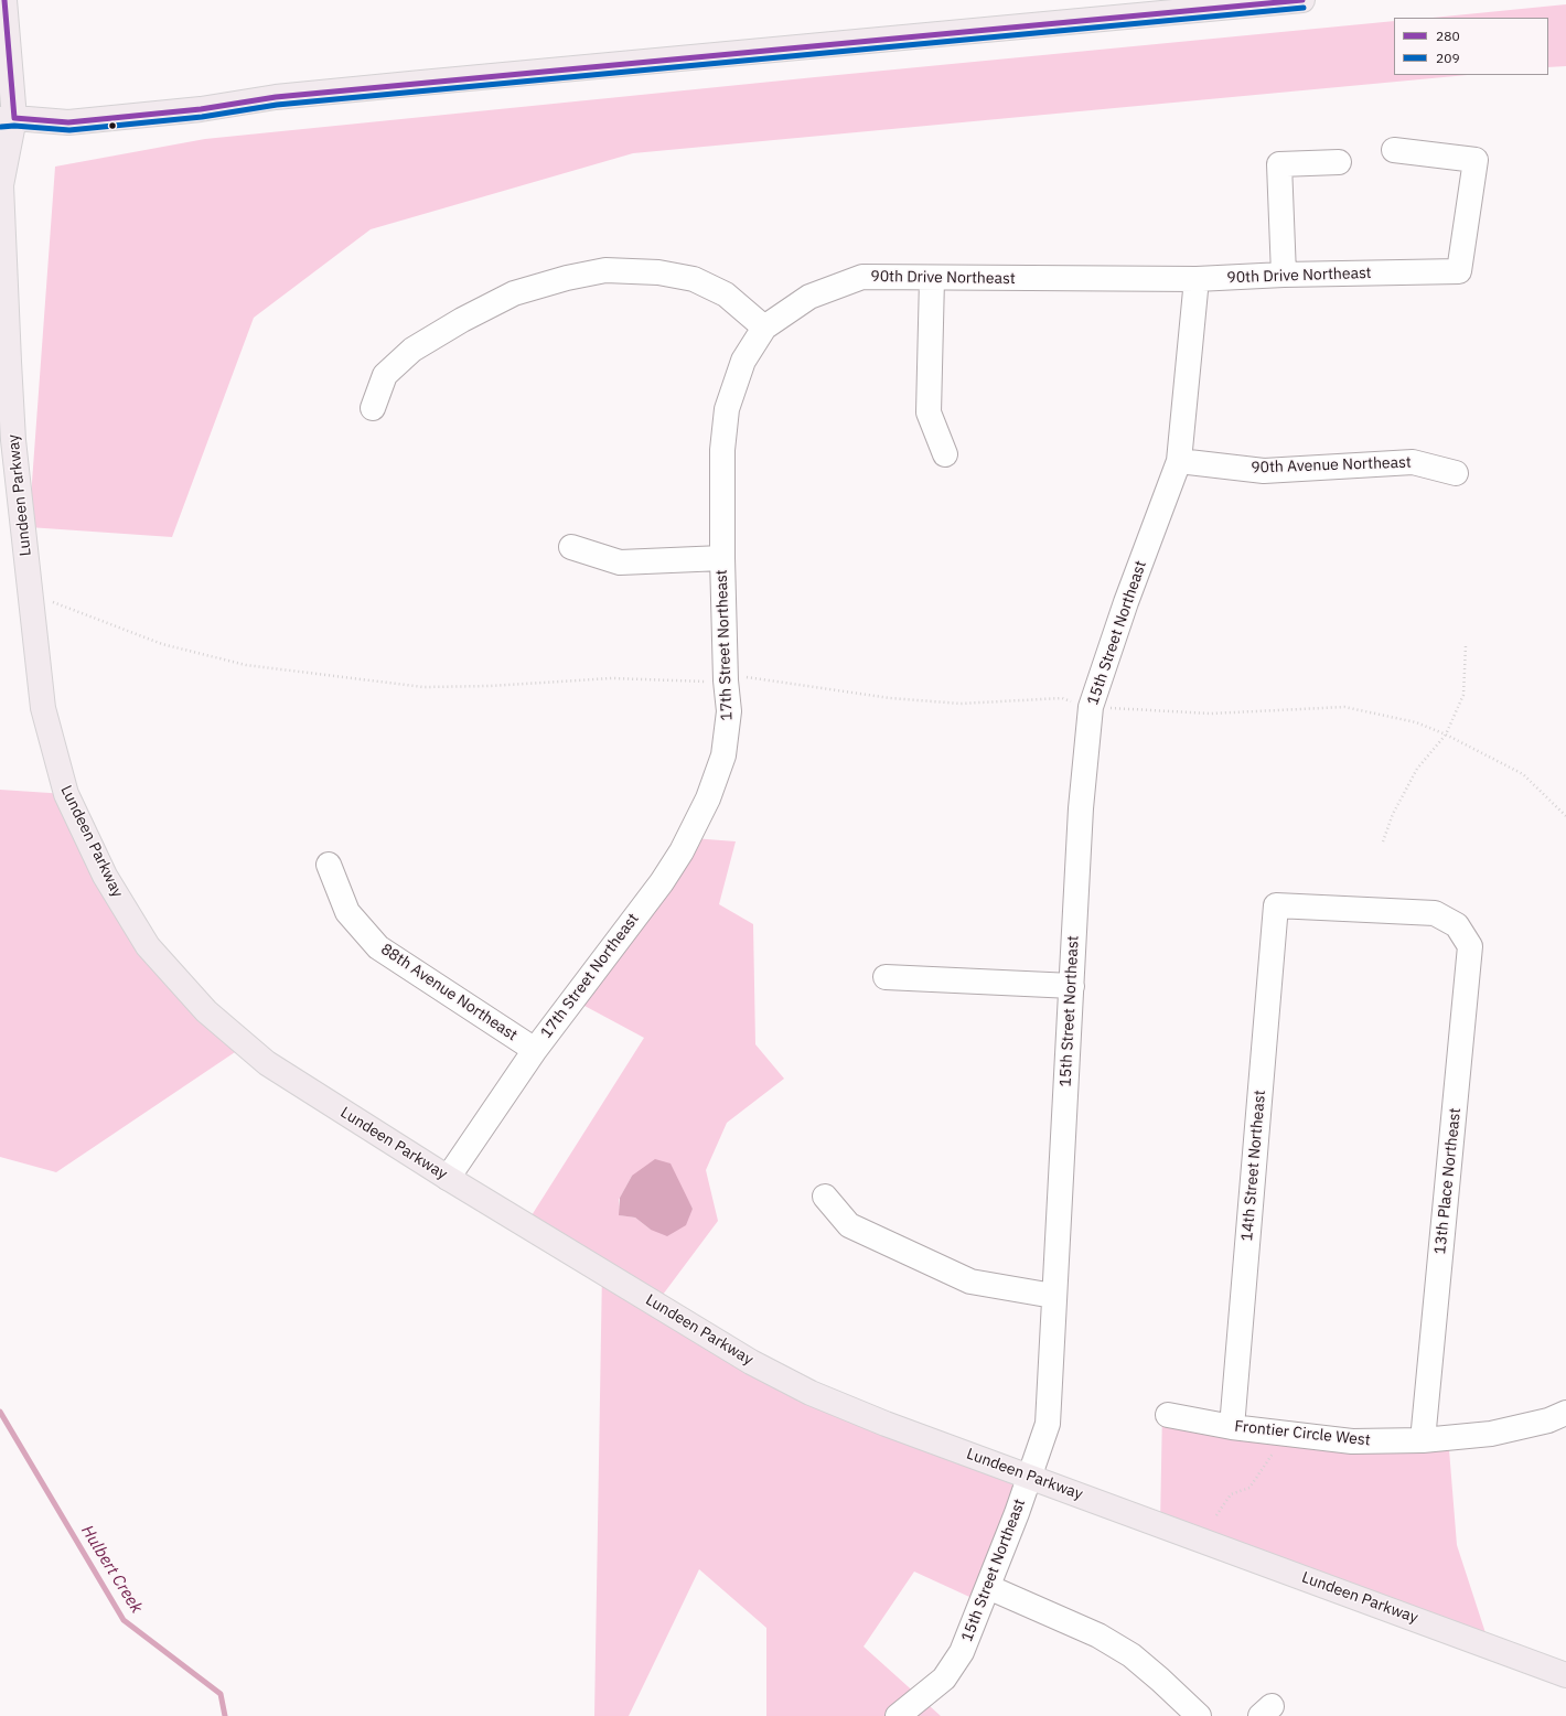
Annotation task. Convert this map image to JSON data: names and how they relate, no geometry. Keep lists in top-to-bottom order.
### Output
{
  "streets": {
    "main road": ["Lundeen Parkway"],
    "street": [
      "90th Drive Northeast",
      "90th Avenue Northeast",
      "15th Street Northeast",
      "17th Street Northeast",
      "88th Avenue Northeast",
      "14th Street Northeast",
      "13th Place Northeast",
      "Frontier Circle West"
    ]
  },
  "crossings": [
    ["90th Drive Northeast", "15th Street Northeast"],
    ["90th Drive Northeast", "17th Street Northeast"],
    ["90th Avenue Northeast", "15th Street Northeast"],
    ["Lundeen Parkway", "15th Street Northeast"],
    ["Lundeen Parkway", "17th Street Northeast"],
    ["17th Street Northeast", "88th Avenue Northeast"],
    ["14th Street Northeast", "13th Place Northeast"],
    ["14th Street Northeast", "Frontier Circle West"],
    ["13th Place Northeast", "Frontier Circle West"]
  ],
  "water": ["Hulbert Creek"],
  "lines": ["transit line 280", "transit line 209"],
  "legend": ["280", "209"]
}
